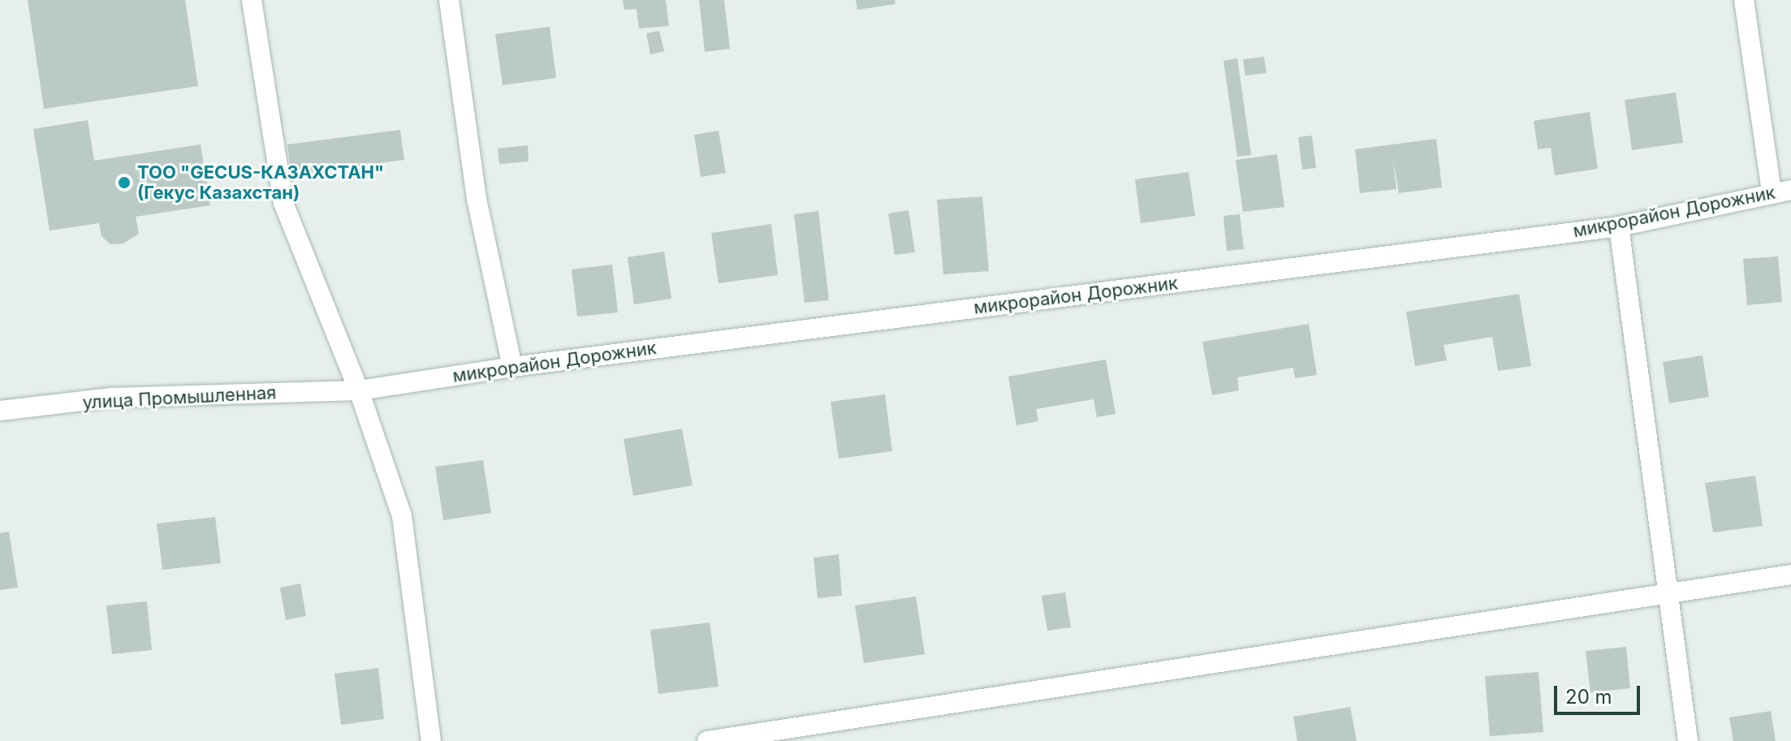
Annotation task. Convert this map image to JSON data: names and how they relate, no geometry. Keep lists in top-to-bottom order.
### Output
{
  "streets": {
    "street": ["микрорайон Дорожник", "улица Промышленная"]
  },
  "crossings": [
    ["микрорайон Дорожник", "улица Промышленная"]
  ],
  "places": ["ТОО \"GECUS-КАЗАХСТАН\" (Гекус Казахстан)"],
  "scale_bar": "20 m"
}
